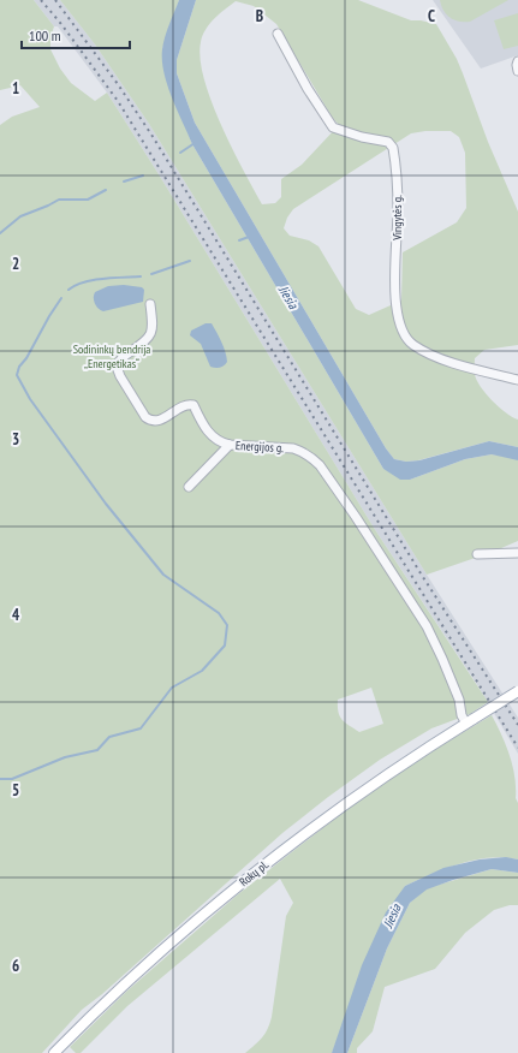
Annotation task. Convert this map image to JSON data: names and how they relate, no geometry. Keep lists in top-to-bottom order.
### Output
{
  "streets": {
    "main road": ["Rokų pl."],
    "street": ["Vingytės g.", "Energijos g."]
  },
  "crossings": [
    ["Energijos g.", "Rokų pl."]
  ],
  "water": ["Jiesia"],
  "parks": ["Sodininkų bendrija „Energetikas“"],
  "scale_bar": "100 m",
  "grid": {
    "columns": ["B", "C"],
    "rows": [
      "1",
      "2",
      "3",
      "4",
      "5",
      "6"
    ]
  }
}
